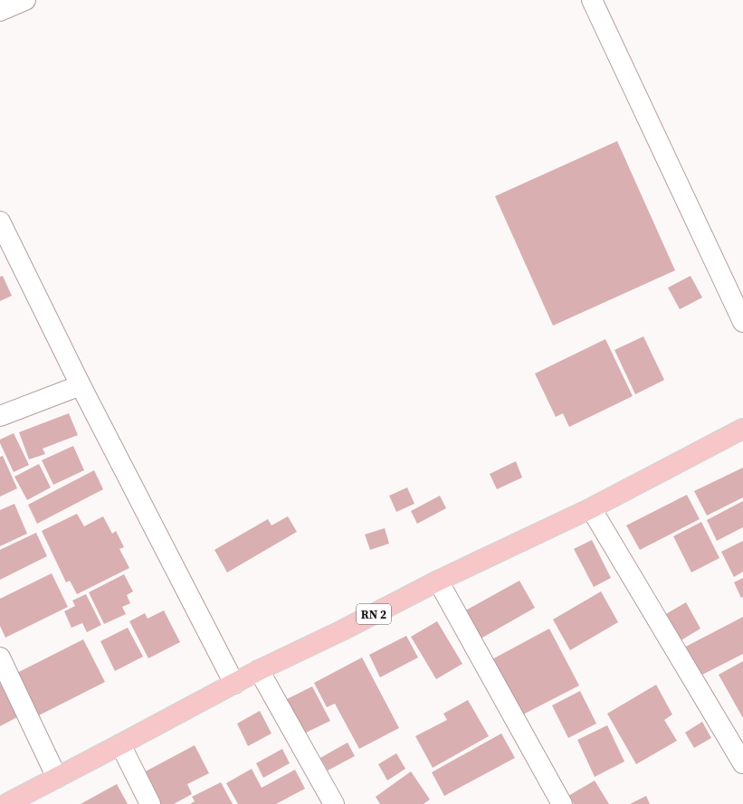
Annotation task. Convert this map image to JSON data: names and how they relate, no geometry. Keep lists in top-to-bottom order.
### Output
{
  "streets": {
    "highway": ["RN 2"]
  }
}
